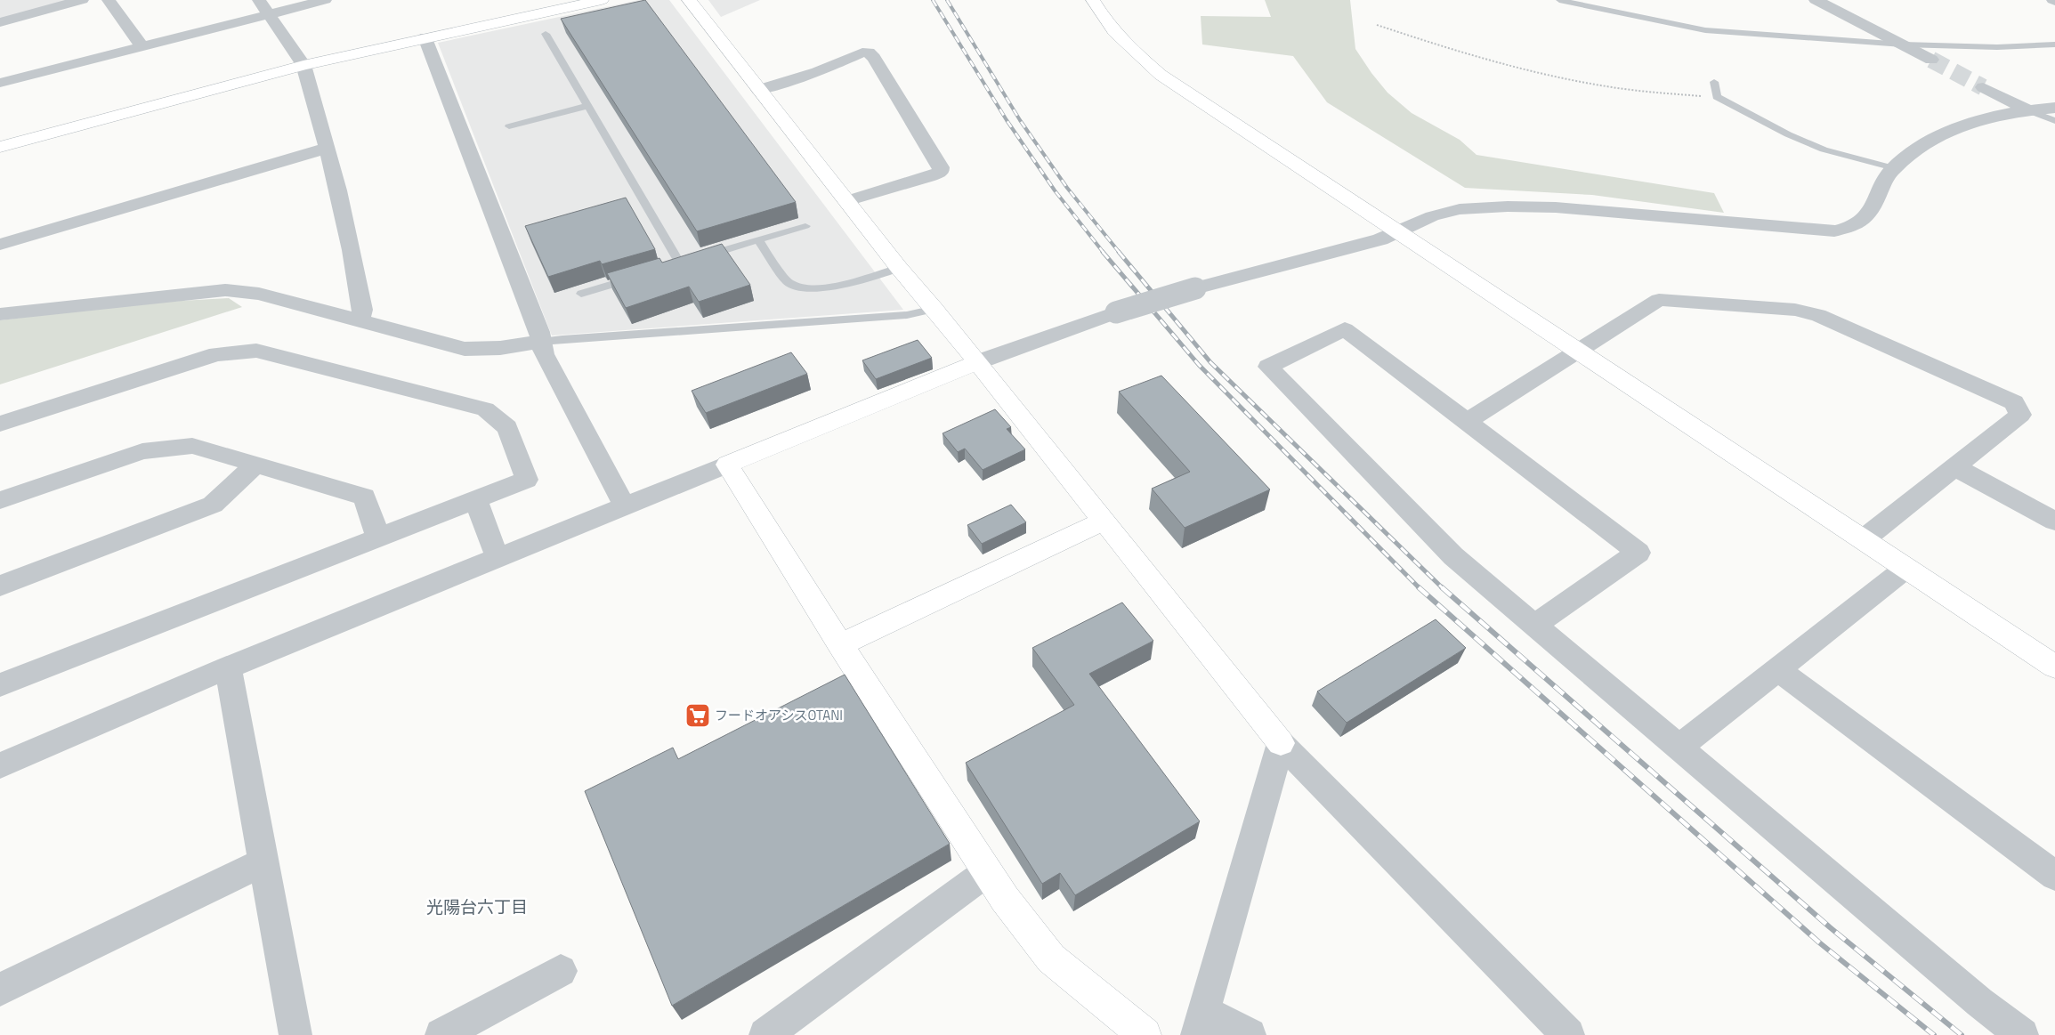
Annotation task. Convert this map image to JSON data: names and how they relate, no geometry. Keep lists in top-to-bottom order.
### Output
{
  "districts": ["光陽台六丁目"],
  "places": {
    "supermarket": ["フードオアシスOTANI"]
  }
}
